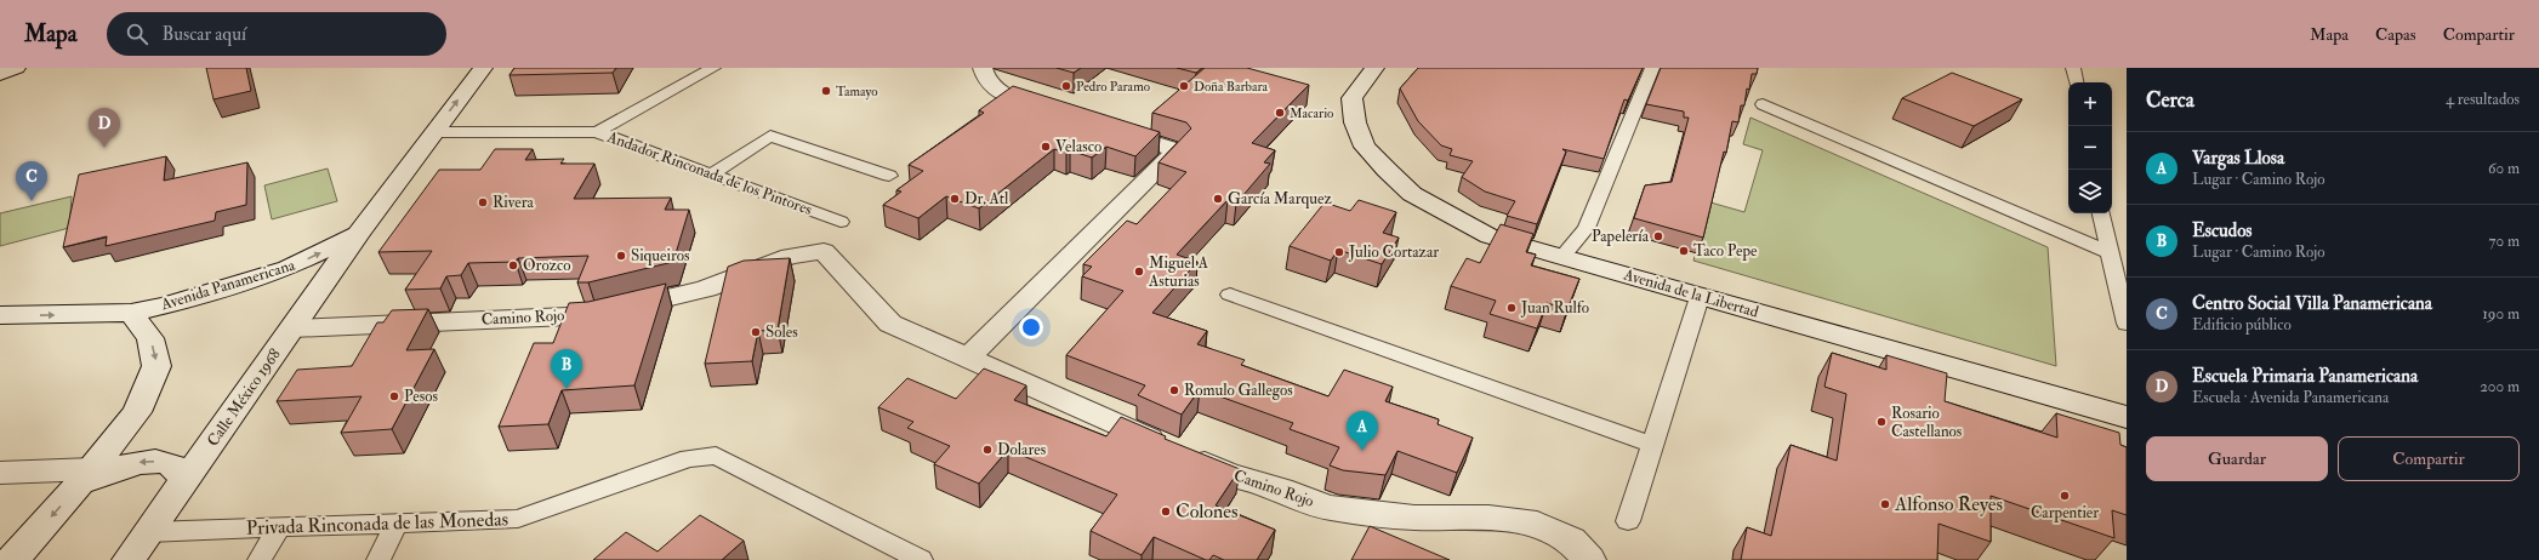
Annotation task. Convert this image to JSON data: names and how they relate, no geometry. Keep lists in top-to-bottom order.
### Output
{
  "streets": {
    "street": [
      "Avenida Panamericana",
      "Avenida de la Libertad",
      "Camino Rojo",
      "Calle México 1968"
    ],
    "lane": ["Andador Rinconada de los Pintores", "Privada Rinconada de las Monedas"]
  },
  "crossings": [
    ["Avenida Panamericana", "Calle México 1968"],
    ["Camino Rojo", "Calle México 1968"],
    ["Calle México 1968", "Privada Rinconada de las Monedas"]
  ],
  "one_way": ["Avenida Panamericana"],
  "places": [
    "Pedro Paramo",
    "Doña Barbara",
    "Tamayo",
    "Macario",
    "Velasco",
    "Dr. Atl",
    "García Marquez",
    "Rivera",
    "Papelería",
    "Taco Pepe",
    "Julio Cortazar",
    "Siqueiros",
    "Orozco",
    "Miguel A Asturias",
    "Juan Rulfo",
    "Soles",
    "Romulo Gallegos",
    "Pesos",
    "Rosario Castellanos",
    "Dolares",
    "Carpentier",
    "Alfonso Reyes",
    "Colones"
  ],
  "page": {
    "header": "Mapa",
    "search": "Buscar aquí",
    "nav": ["Mapa", "Capas", "Compartir"],
    "heading": ["Cerca", "4 resultados"],
    "map_buttons": ["+", "−"],
    "pins": [
      "D",
      "C",
      "B",
      "A"
    ],
    "list": [
      {
        "mark": "A",
        "name": "Vargas Llosa",
        "note": "Lugar · Camino Rojo",
        "value": "60 m"
      },
      {
        "mark": "B",
        "name": "Escudos",
        "note": "Lugar · Camino Rojo",
        "value": "70 m"
      },
      {
        "mark": "C",
        "name": "Centro Social Villa Panamericana",
        "note": "Edificio público",
        "value": "190 m"
      },
      {
        "mark": "D",
        "name": "Escuela Primaria Panamericana",
        "note": "Escuela · Avenida Panamericana",
        "value": "200 m"
      }
    ],
    "buttons": ["Guardar", "Compartir"]
  }
}
